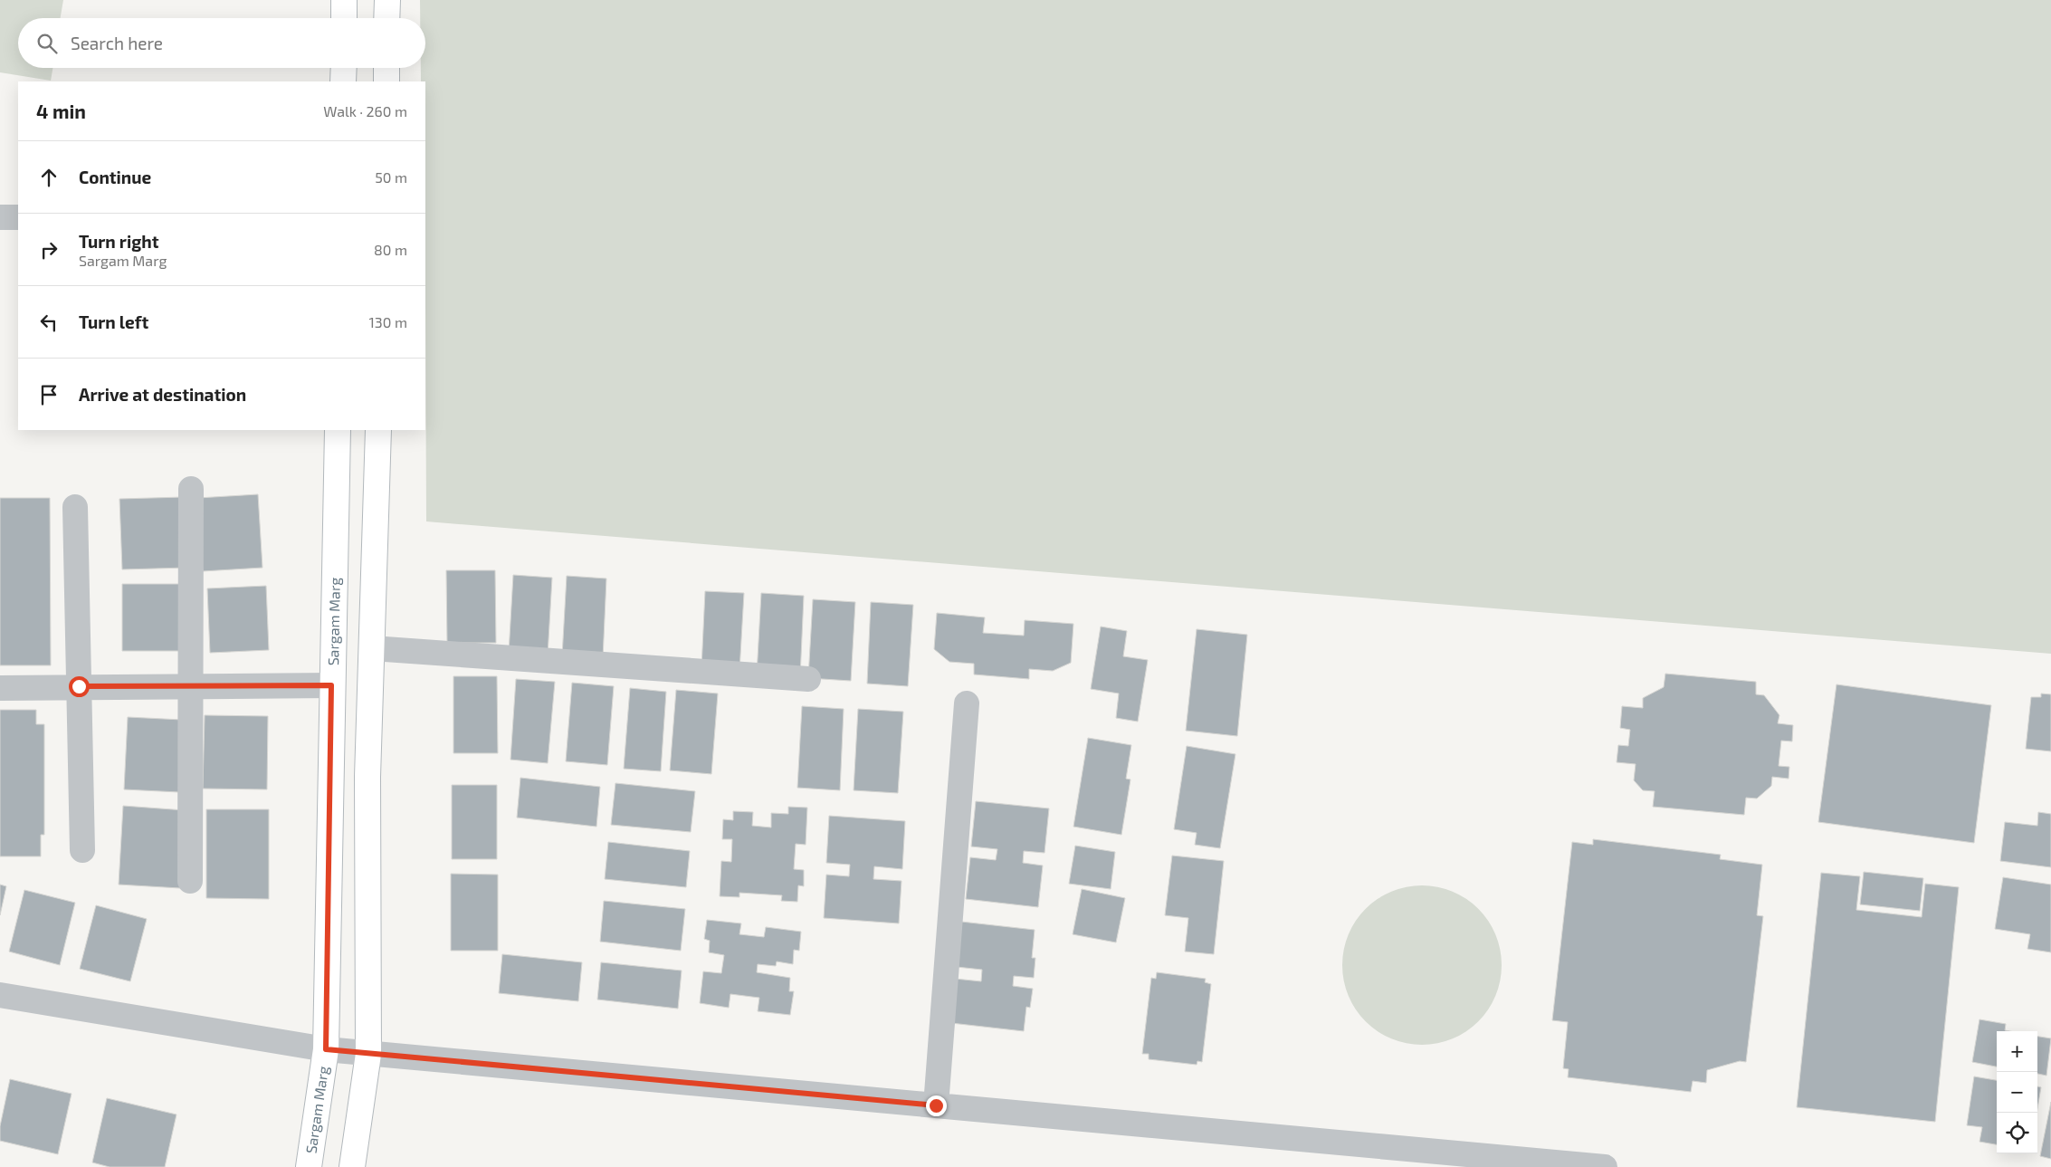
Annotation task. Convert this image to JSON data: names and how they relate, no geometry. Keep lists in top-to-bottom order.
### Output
{
  "streets": {
    "main road": ["Sargam Marg"]
  },
  "page": {
    "search": "Search here",
    "heading": ["4 min", "Walk · 260 m"],
    "list": [
      ["Continue", "50 m"],
      ["Turn right", "Sargam Marg", "80 m"],
      ["Turn left", "130 m"],
      "Arrive at destination"
    ],
    "map_buttons": ["+", "−"]
  }
}
